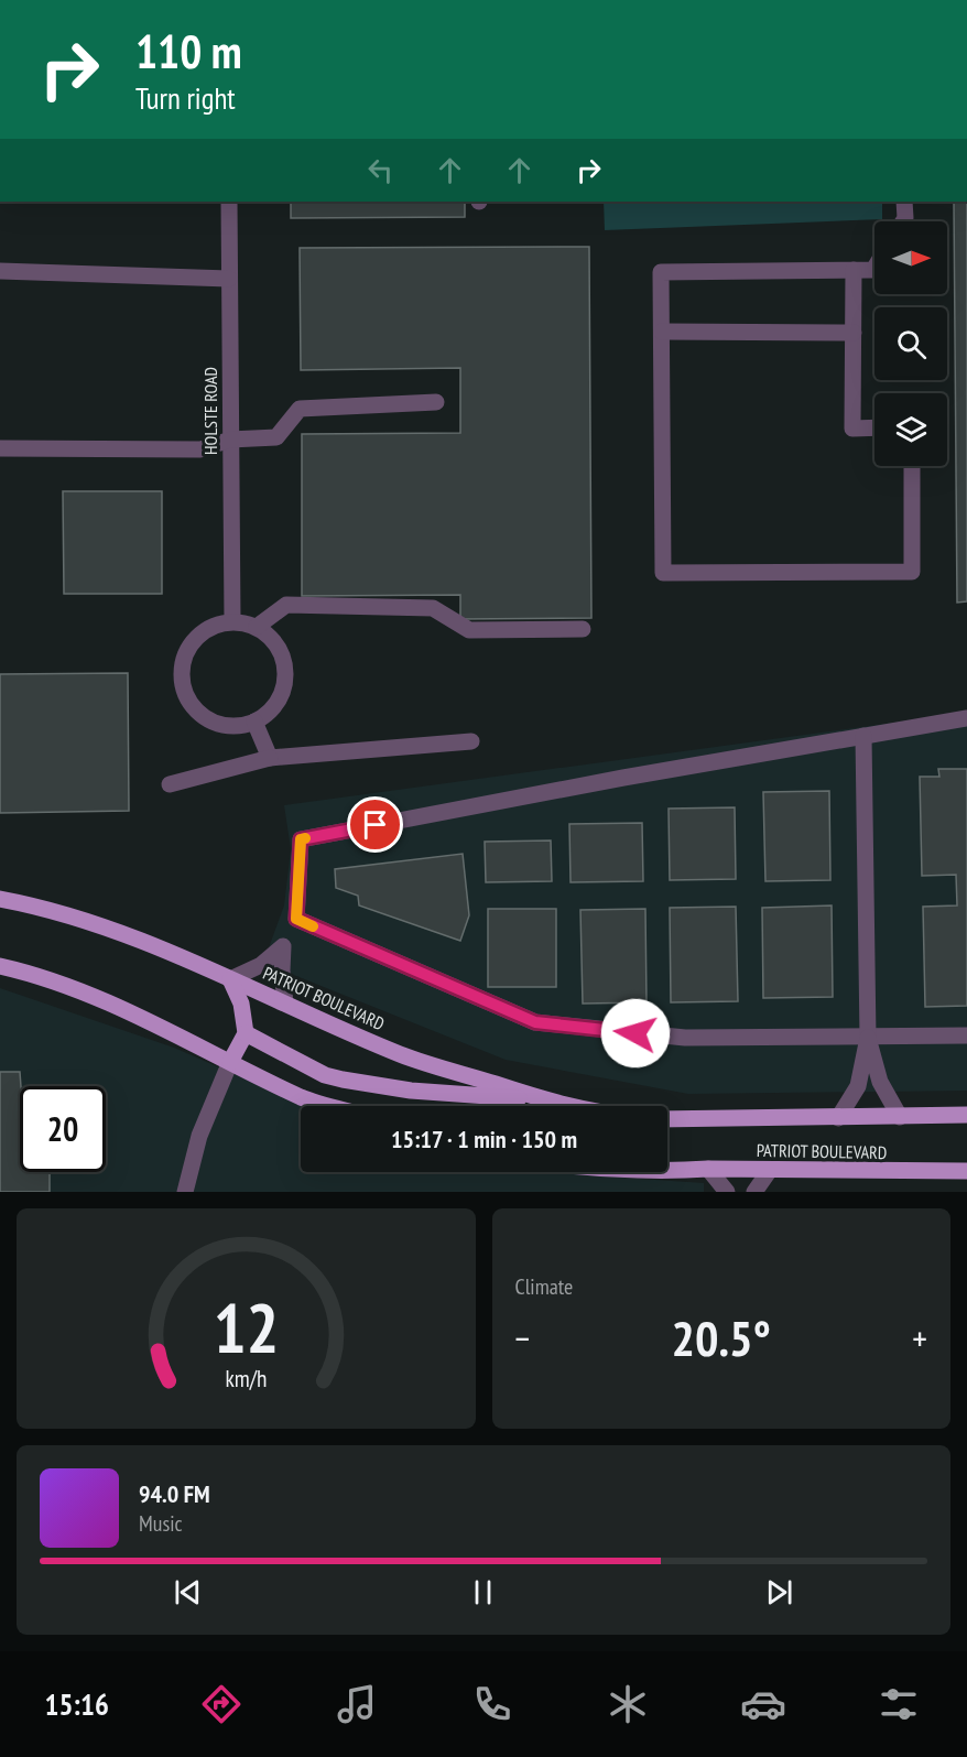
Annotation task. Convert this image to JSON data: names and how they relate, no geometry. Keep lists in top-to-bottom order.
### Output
{
  "streets": {
    "main road": ["PATRIOT BOULEVARD"],
    "street": ["HOLSTE ROAD"]
  },
  "north": "right",
  "page": {
    "turn": ["110 m", "Turn right"],
    "limit": "20",
    "trip": "15:17 · 1 min · 150 m",
    "tile": "Climate",
    "heat": ["−", "20.5°", "+"],
    "song": ["94.0 FM", "Music"],
    "tabs": "15:16",
    "gauge": ["12", "km/h"]
  }
}
